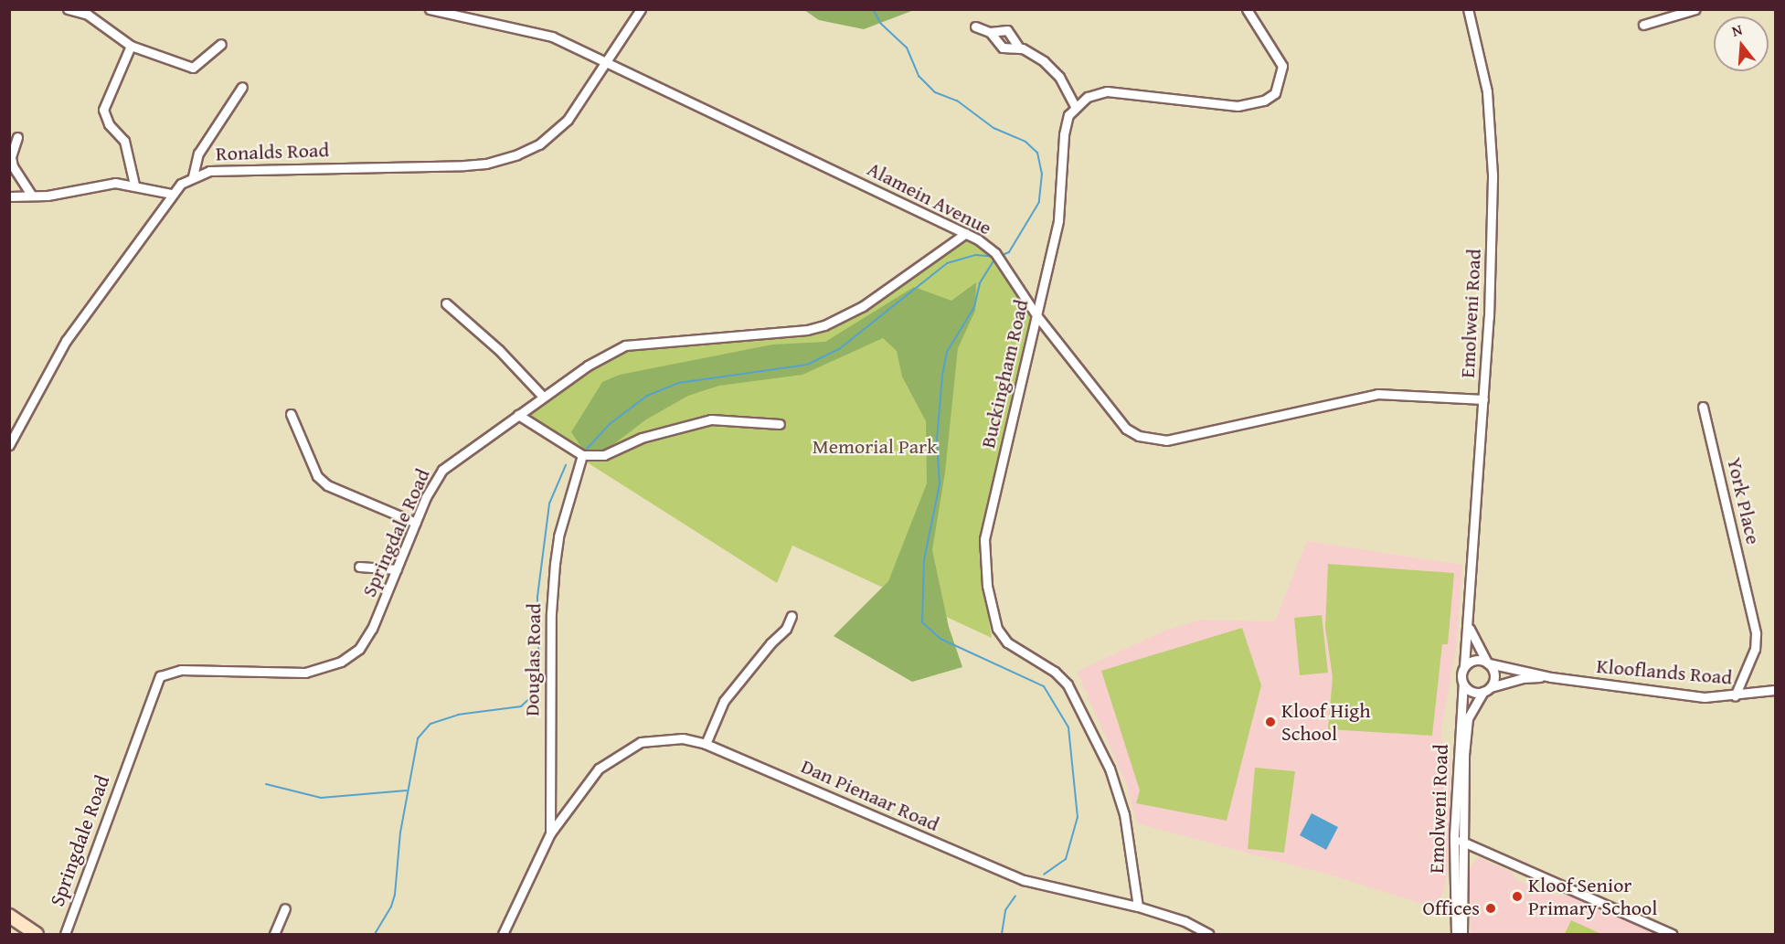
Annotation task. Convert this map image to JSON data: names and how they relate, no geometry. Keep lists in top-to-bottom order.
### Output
{
  "streets": {
    "street": [
      "Ronalds Road",
      "Alamein Avenue",
      "Emolweni Road",
      "Buckingham Road",
      "York Place",
      "Springdale Road",
      "Douglas Road",
      "Klooflands Road",
      "Dan Pienaar Road"
    ]
  },
  "crossings": [
    ["Ronalds Road", "Alamein Avenue"],
    ["Alamein Avenue", "Emolweni Road"],
    ["Alamein Avenue", "Buckingham Road"],
    ["Alamein Avenue", "Springdale Road"],
    ["Emolweni Road", "Klooflands Road"],
    ["Buckingham Road", "Dan Pienaar Road"],
    ["York Place", "Klooflands Road"],
    ["Douglas Road", "Dan Pienaar Road"]
  ],
  "parks": ["Memorial Park"],
  "places": ["Kloof High School", "Kloof Senior Primary School", "Offices"],
  "north": "top"
}
